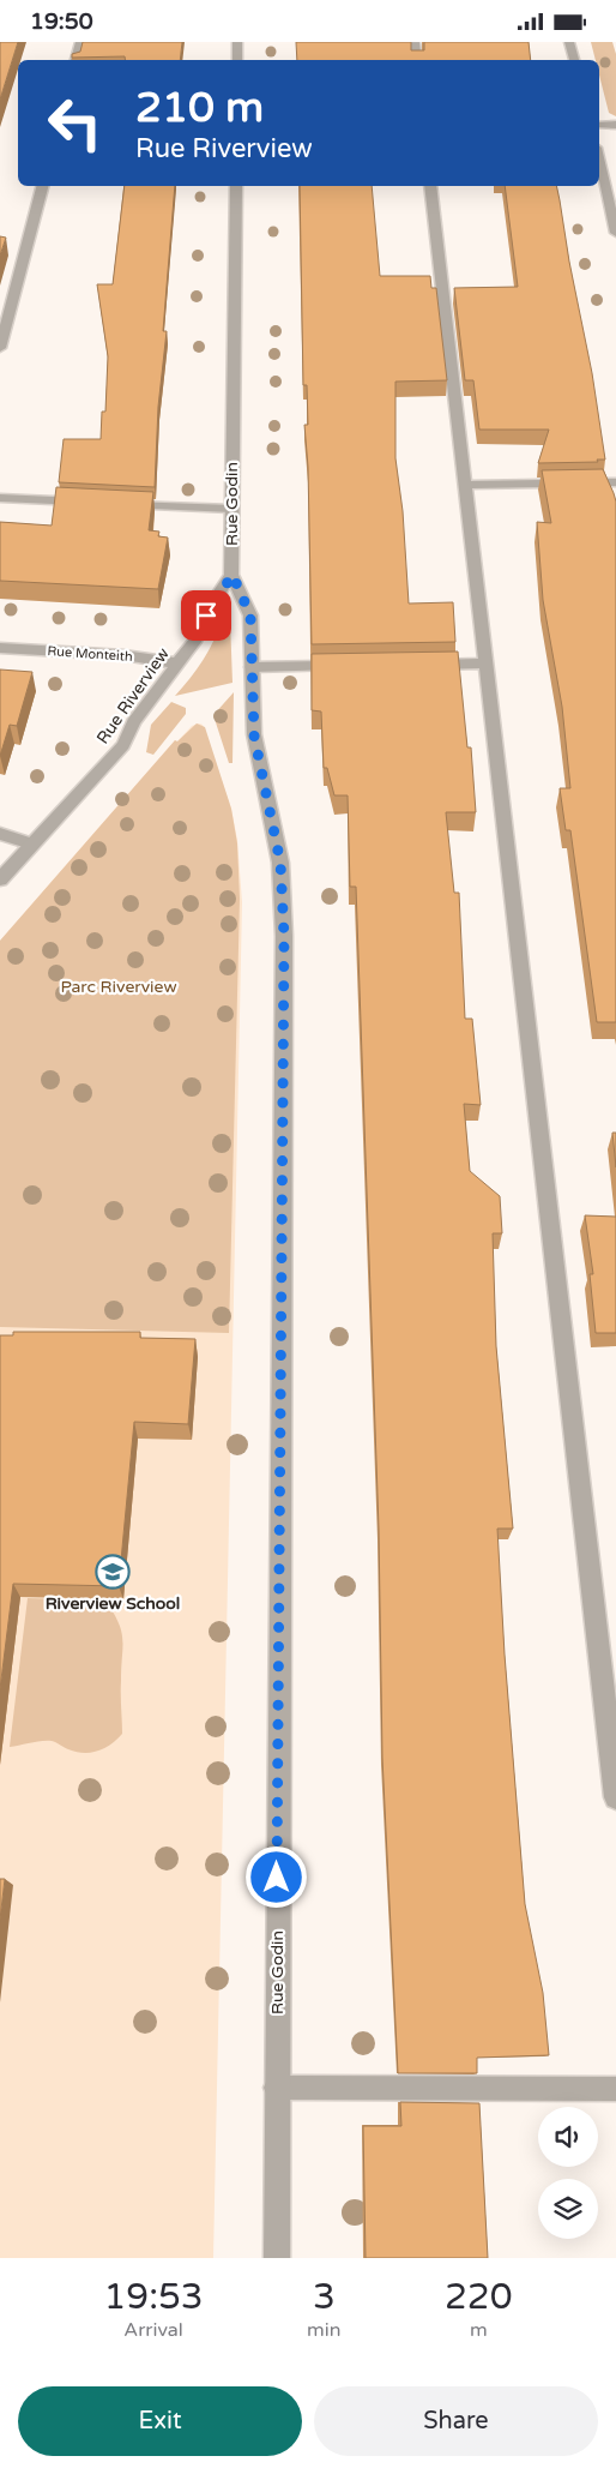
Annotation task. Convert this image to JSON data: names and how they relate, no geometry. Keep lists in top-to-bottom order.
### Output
{
  "streets": {
    "street": ["Rue Godin", "Rue Monteith", "Rue Riverview"]
  },
  "crossings": [
    ["Rue Godin", "Rue Riverview"],
    ["Rue Monteith", "Rue Riverview"]
  ],
  "parks": ["Parc Riverview"],
  "places": {
    "school or university": ["Riverview School"]
  },
  "page": {
    "status": "19:50",
    "turn": ["210 m", "Rue Riverview"],
    "eta": [
      "19:53",
      "Arrival",
      "3",
      "min",
      "220",
      "m"
    ],
    "buttons": ["Exit", "Share"]
  }
}
